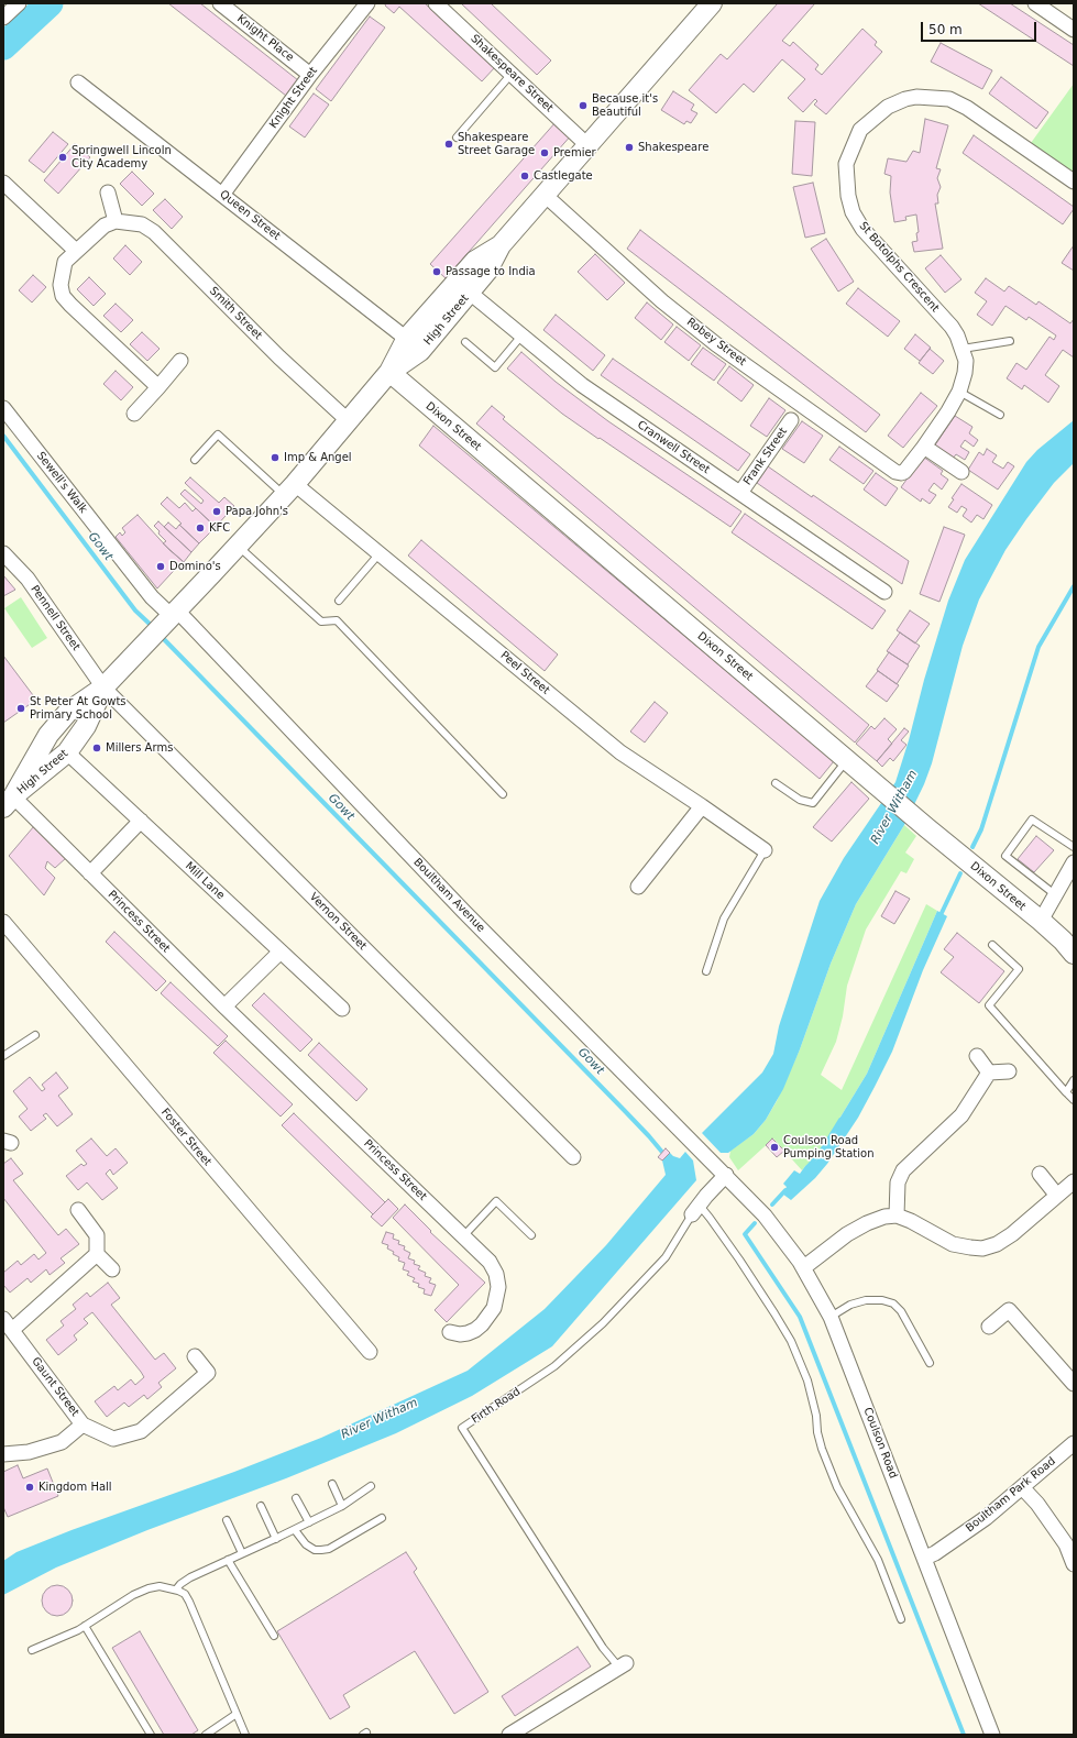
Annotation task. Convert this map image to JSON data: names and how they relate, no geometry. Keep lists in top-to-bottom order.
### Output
{
  "streets": {
    "street": [
      "Knight Place",
      "Shakespeare Street",
      "Knight Street",
      "Queen Street",
      "St Botolphs Crescent",
      "Smith Street",
      "High Street",
      "Robey Street",
      "Dixon Street",
      "Cranwell Street",
      "Frank Street",
      "Sewell's Walk",
      "Pennell Street",
      "Peel Street",
      "Mill Lane",
      "Boultham Avenue",
      "Princess Street",
      "Vernon Street",
      "Foster Street",
      "Gaunt Street",
      "Firth Road",
      "Coulson Road",
      "Boultham Park Road"
    ]
  },
  "crossings": [
    ["Knight Place", "Knight Street"],
    ["Knight Street", "Queen Street"],
    ["Queen Street", "High Street"],
    ["St Botolphs Crescent", "Robey Street"],
    ["Smith Street", "High Street"],
    ["High Street", "Dixon Street"],
    ["High Street", "Cranwell Street"],
    ["High Street", "Sewell's Walk"],
    ["High Street", "Pennell Street"],
    ["High Street", "Peel Street"],
    ["High Street", "Mill Lane"],
    ["High Street", "Boultham Avenue"],
    ["High Street", "Princess Street"],
    ["High Street", "Vernon Street"],
    ["Cranwell Street", "Frank Street"],
    ["Sewell's Walk", "Boultham Avenue"],
    ["Pennell Street", "Vernon Street"],
    ["Boultham Avenue", "Firth Road"],
    ["Boultham Avenue", "Coulson Road"],
    ["Firth Road", "Coulson Road"],
    ["Coulson Road", "Boultham Park Road"]
  ],
  "water": ["Gowt", "River Witham"],
  "places": [
    "Because it's Beautiful",
    "Shakespeare Street Garage",
    "Shakespeare",
    "Premier",
    "Springwell Lincoln City Academy",
    "Castlegate",
    "Passage to India",
    "Imp & Angel",
    "Papa John's",
    "KFC",
    "Domino's",
    "St Peter At Gowts Primary School",
    "Millers Arms",
    "Coulson Road Pumping Station",
    "Kingdom Hall"
  ],
  "scale_bar": "50 m"
}
